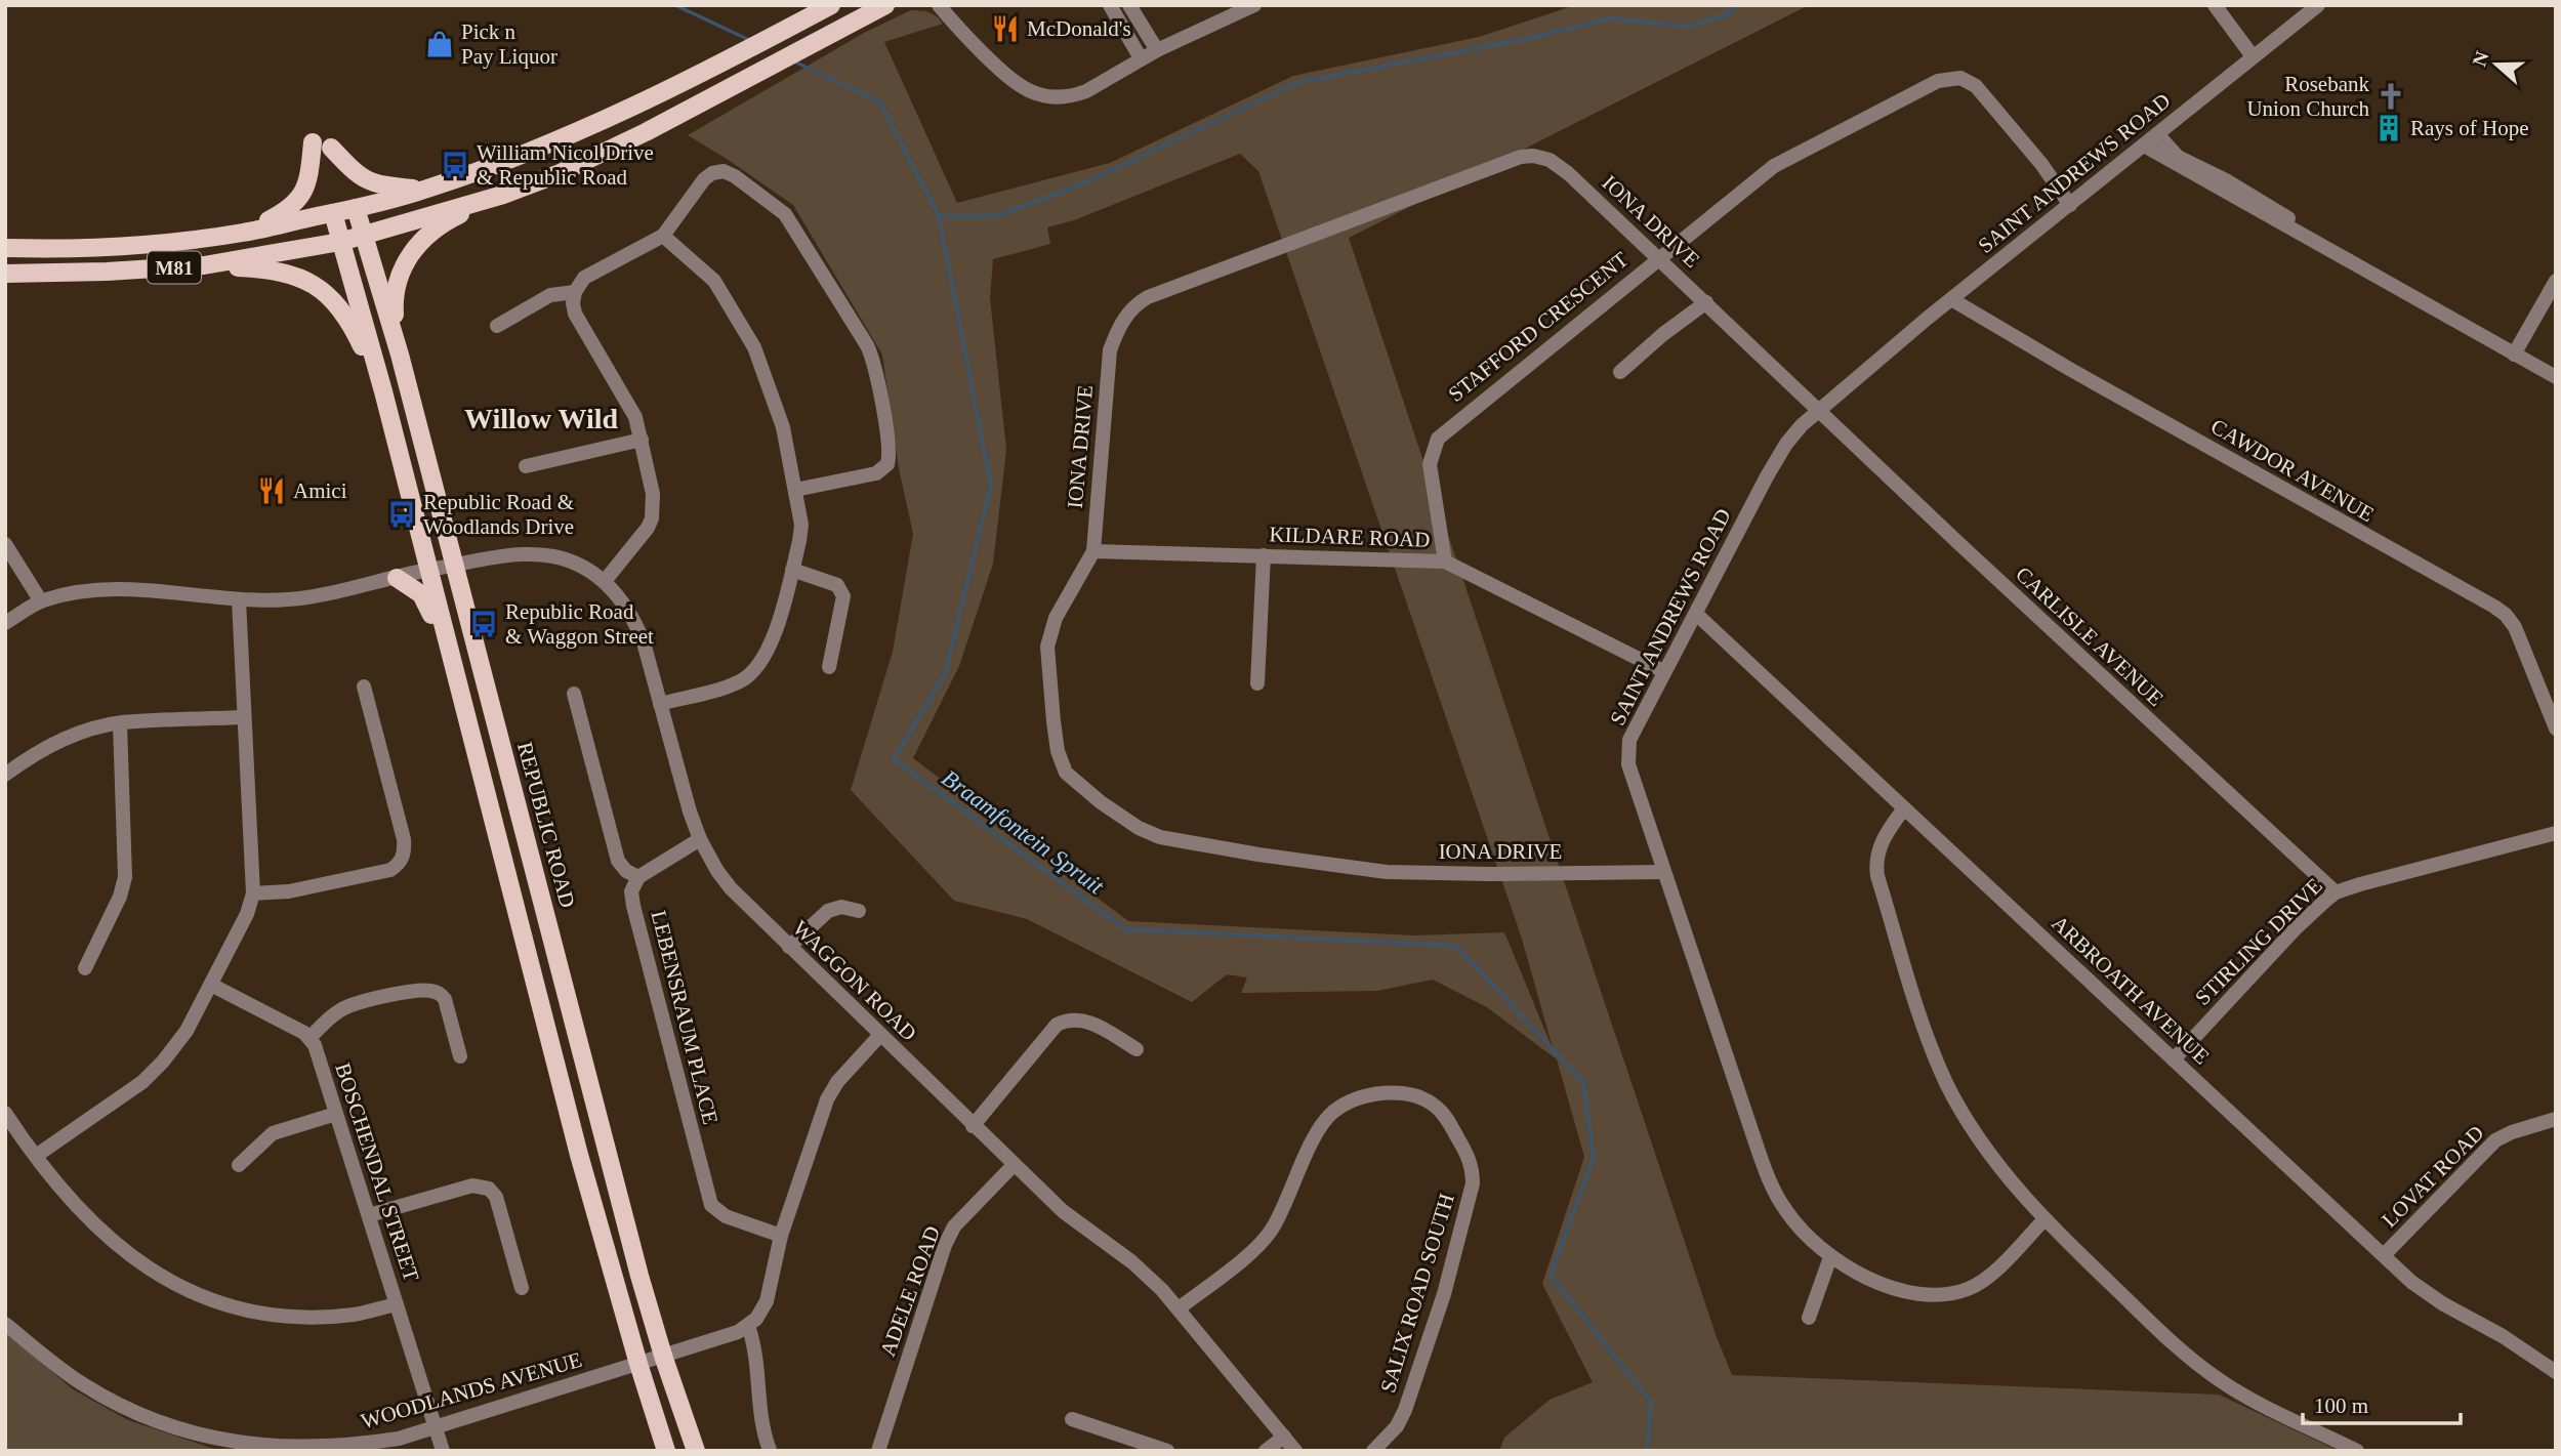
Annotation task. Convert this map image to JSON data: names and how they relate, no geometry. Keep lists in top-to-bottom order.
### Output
{
  "streets": {
    "main road": ["M81", "REPUBLIC ROAD"],
    "street": [
      "SAINT ANDREWS ROAD",
      "IONA DRIVE",
      "STAFFORD CRESCENT",
      "CAWDOR AVENUE",
      "KILDARE ROAD",
      "CARLISLE AVENUE",
      "STIRLING DRIVE",
      "WAGGON ROAD",
      "ARBROATH AVENUE",
      "LEBENSRAUM PLACE",
      "BOSCHENDAL STREET",
      "LOVAT ROAD",
      "ADELE ROAD",
      "SALIX ROAD SOUTH",
      "WOODLANDS AVENUE"
    ]
  },
  "crossings": [
    ["SAINT ANDREWS ROAD", "IONA DRIVE"],
    ["SAINT ANDREWS ROAD", "STAFFORD CRESCENT"],
    ["SAINT ANDREWS ROAD", "CAWDOR AVENUE"],
    ["SAINT ANDREWS ROAD", "KILDARE ROAD"],
    ["SAINT ANDREWS ROAD", "CARLISLE AVENUE"],
    ["SAINT ANDREWS ROAD", "ARBROATH AVENUE"],
    ["IONA DRIVE", "STAFFORD CRESCENT"],
    ["IONA DRIVE", "KILDARE ROAD"],
    ["IONA DRIVE", "CARLISLE AVENUE"],
    ["M81", "REPUBLIC ROAD"],
    ["STAFFORD CRESCENT", "KILDARE ROAD"],
    ["CARLISLE AVENUE", "STIRLING DRIVE"],
    ["REPUBLIC ROAD", "WAGGON ROAD"],
    ["REPUBLIC ROAD", "WOODLANDS AVENUE"],
    ["STIRLING DRIVE", "ARBROATH AVENUE"],
    ["WAGGON ROAD", "ADELE ROAD"],
    ["WAGGON ROAD", "SALIX ROAD SOUTH"],
    ["ARBROATH AVENUE", "LOVAT ROAD"],
    ["BOSCHENDAL STREET", "WOODLANDS AVENUE"]
  ],
  "districts": ["Willow Wild"],
  "water": ["Braamfontein Spruit"],
  "places": {
    "restaurant": ["McDonald's", "Amici"],
    "shop": ["Pick n Pay Liquor"],
    "church": ["Rosebank Union Church"],
    "building": ["Rays of Hope"],
    "bus stop": ["William Nicol Drive & Republic Road", "Republic Road & Woodlands Drive", "Republic Road & Waggon Street"]
  },
  "scale_bar": "100 m",
  "north": "left"
}
